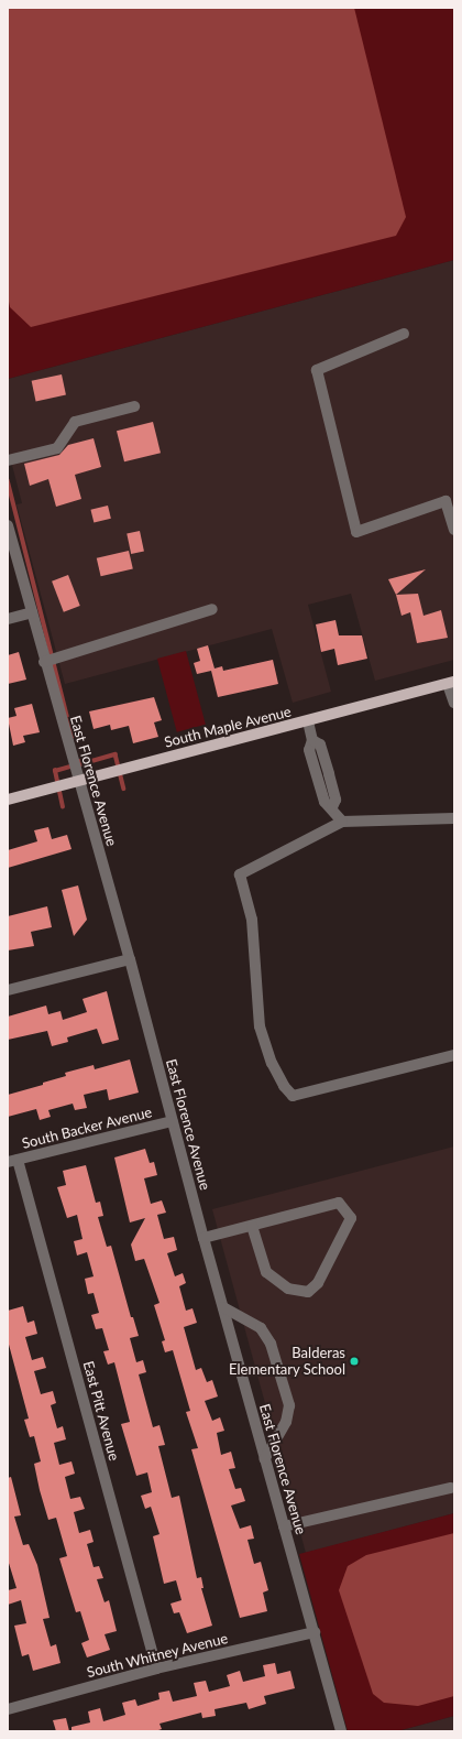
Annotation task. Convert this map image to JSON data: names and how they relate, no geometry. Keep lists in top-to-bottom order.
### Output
{
  "streets": {
    "main road": ["South Maple Avenue"],
    "street": [
      "East Florence Avenue",
      "South Backer Avenue",
      "East Pitt Avenue",
      "South Whitney Avenue"
    ]
  },
  "crossings": [
    ["South Maple Avenue", "East Florence Avenue"],
    ["East Florence Avenue", "South Backer Avenue"],
    ["East Florence Avenue", "South Whitney Avenue"],
    ["South Backer Avenue", "East Pitt Avenue"],
    ["East Pitt Avenue", "South Whitney Avenue"]
  ],
  "places": ["Balderas Elementary School"]
}
